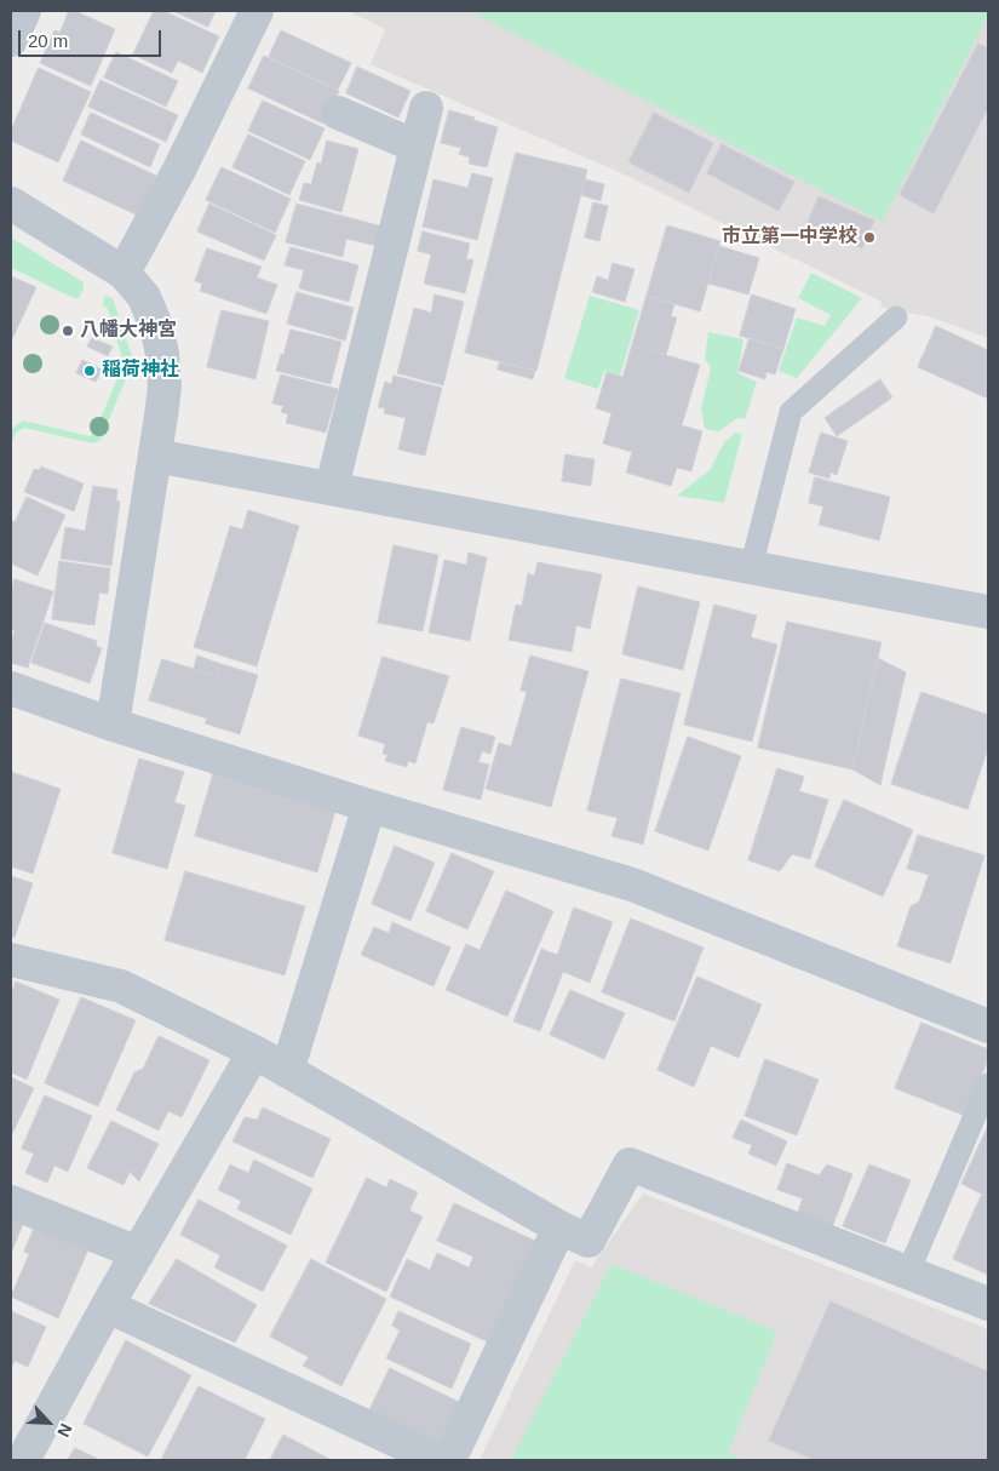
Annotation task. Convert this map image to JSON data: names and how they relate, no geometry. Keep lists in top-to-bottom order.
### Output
{
  "places": ["市立第一中学校", "八幡大神宮", "稲荷神社"],
  "scale_bar": "20 m",
  "north": "bottom right"
}
